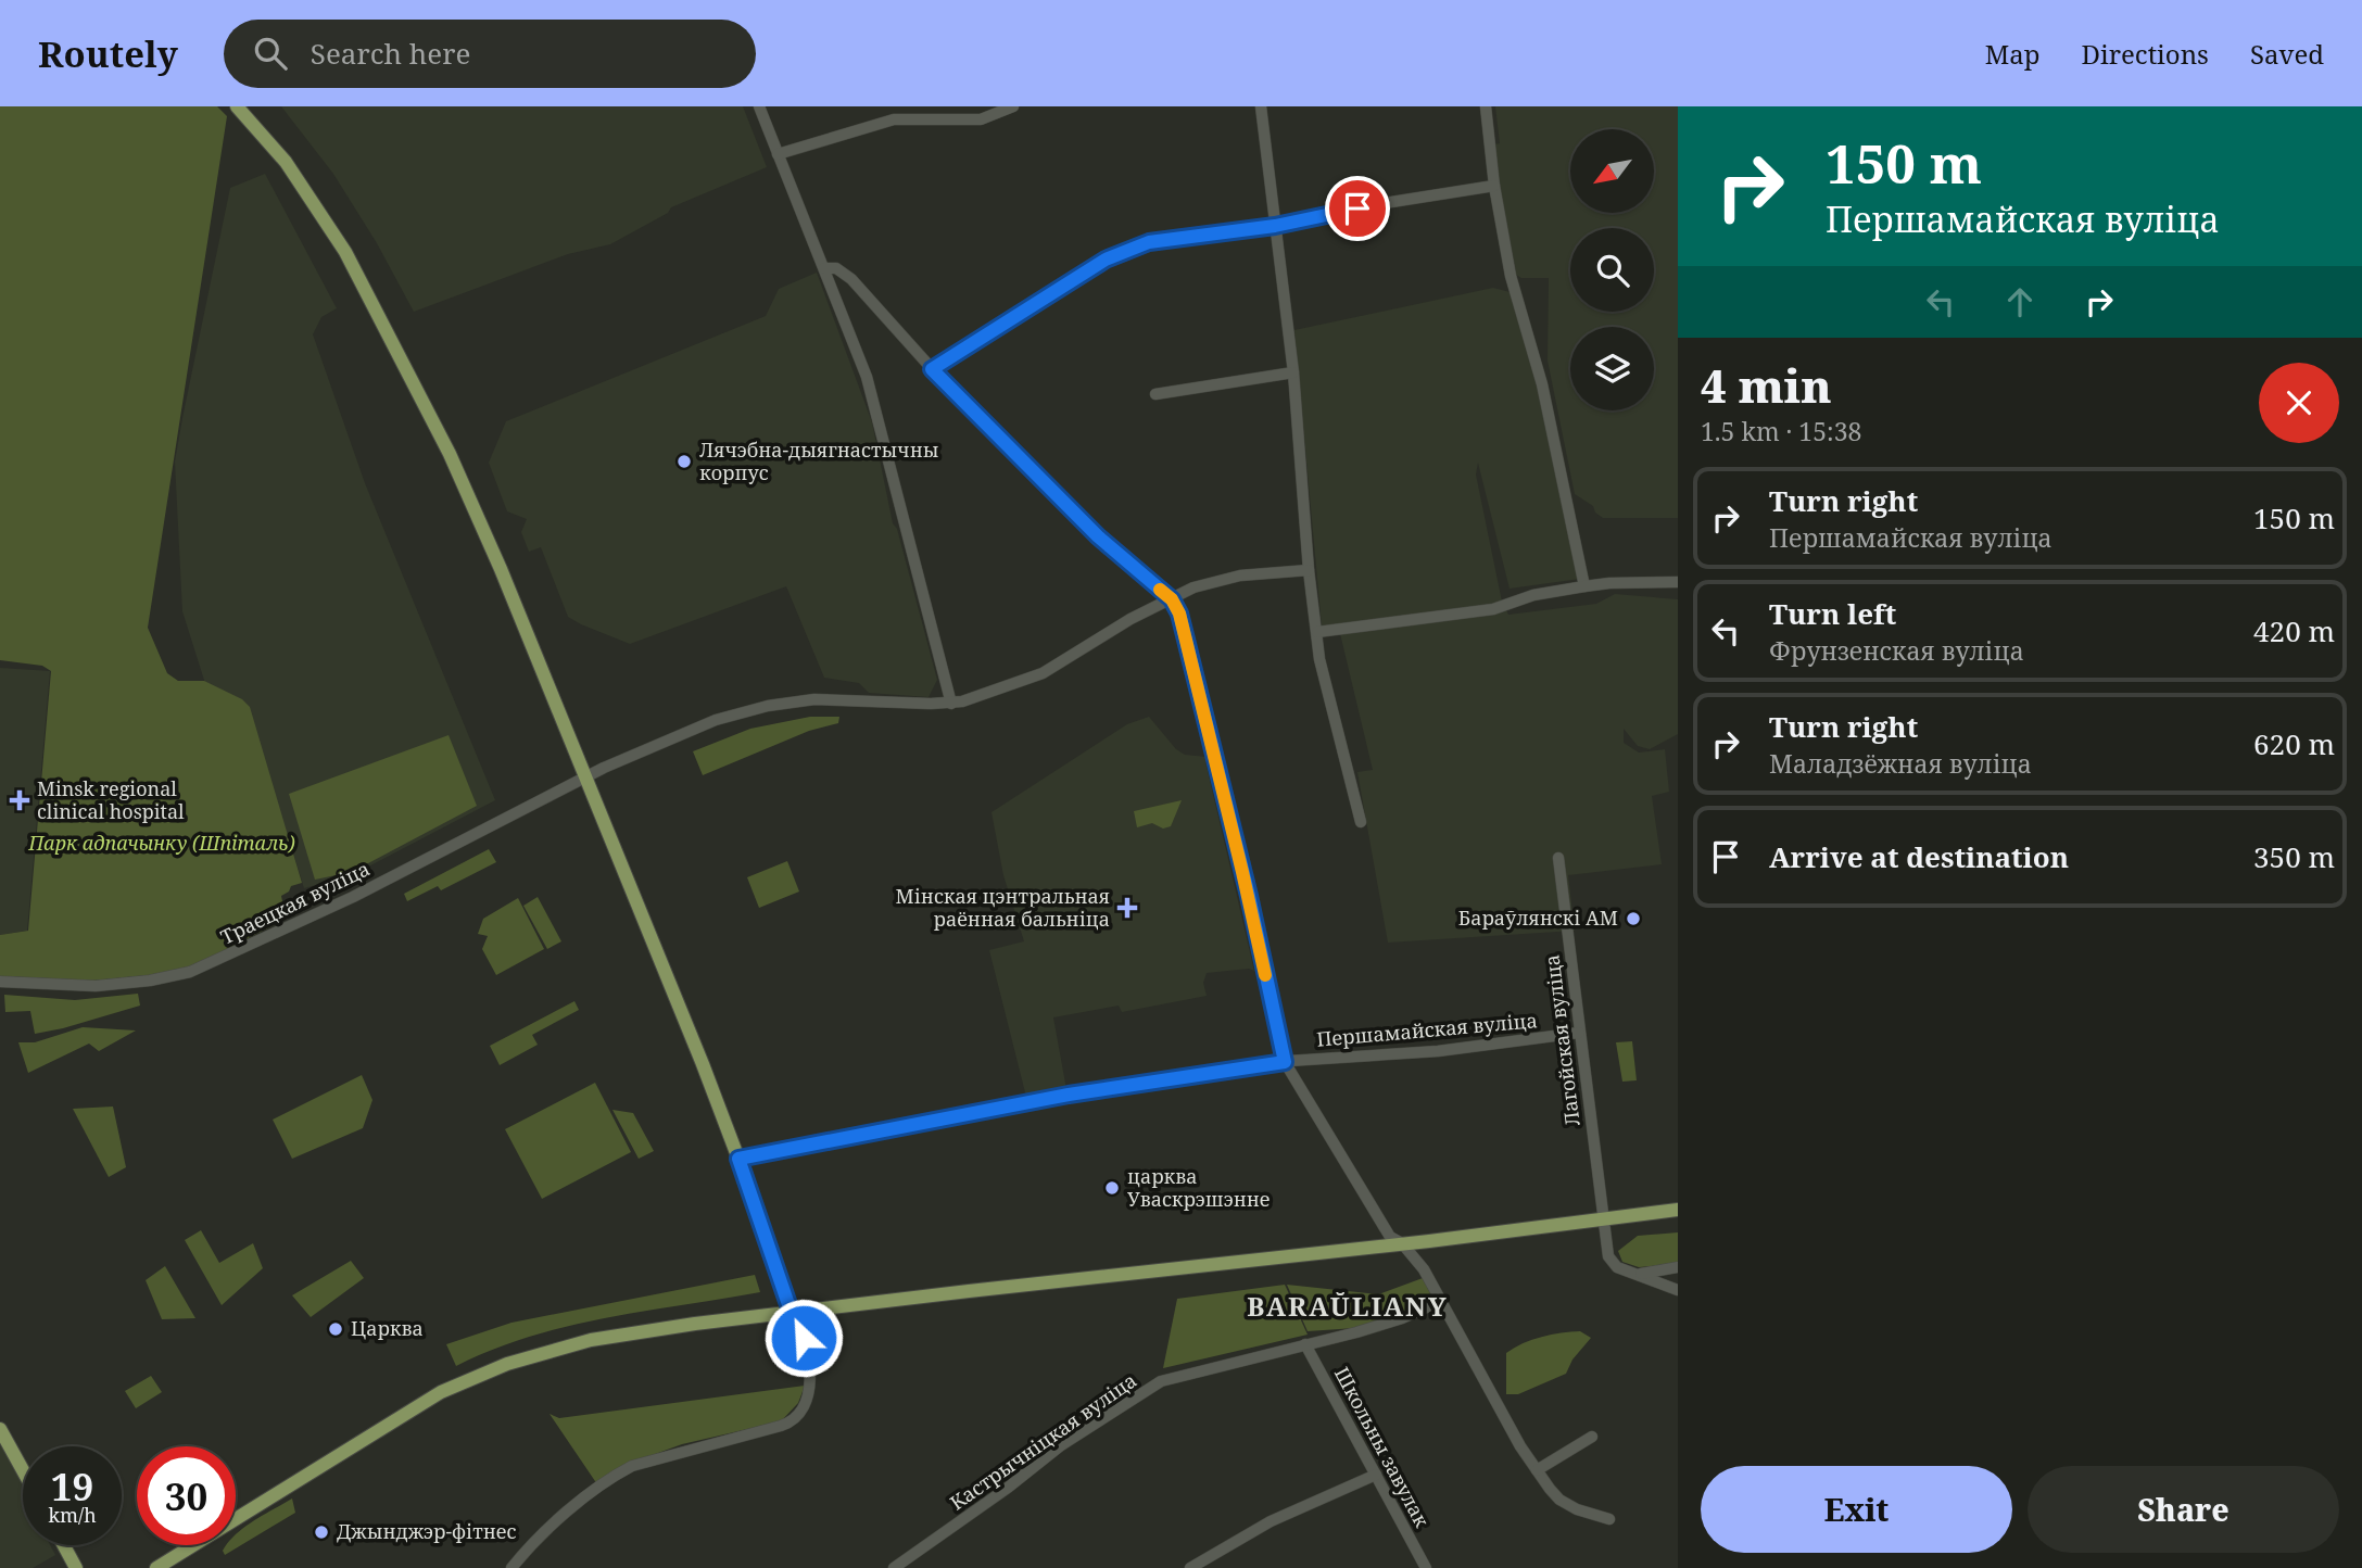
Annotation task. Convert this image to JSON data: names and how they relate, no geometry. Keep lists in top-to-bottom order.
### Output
{
  "streets": {
    "street": [
      "Траецкая вуліца",
      "Першамайская вуліца",
      "Лагойская вуліца",
      "Кастрычніцкая вуліца",
      "Школьны завулак"
    ]
  },
  "crossings": [
    ["Першамайская вуліца", "Лагойская вуліца"],
    ["Кастрычніцкая вуліца", "Школьны завулак"]
  ],
  "districts": ["BARAŬLIANY"],
  "parks": ["Парк адпачынку (Шпіталь)"],
  "places": {
    "other": [
      "Лячэбна-дыягнастычны корпус",
      "Бараўлянскі АМ",
      "царква Уваскрэшэнне",
      "Царква",
      "Джынджэр-фітнес"
    ],
    "health": ["Minsk regional clinical hospital", "Мінская цэнтральная раённая бальніца"]
  },
  "north": "bottom left",
  "page": {
    "header": "Routely",
    "search": "Search here",
    "nav": ["Map", "Directions", "Saved"],
    "turn": ["150 m", "Першамайская вуліца"],
    "heading": ["4 min", "1.5 km · 15:38"],
    "list": [
      {
        "name": "Turn right",
        "note": "Першамайская вуліца",
        "value": "150 m"
      },
      {
        "name": "Turn left",
        "note": "Фрунзенская вуліца",
        "value": "420 m"
      },
      {
        "name": "Turn right",
        "note": "Маладзёжная вуліца",
        "value": "620 m"
      },
      {
        "name": "Arrive at destination",
        "value": "350 m"
      }
    ],
    "speed": "19 km/h",
    "limit": "30",
    "buttons": ["Exit", "Share"]
  }
}
